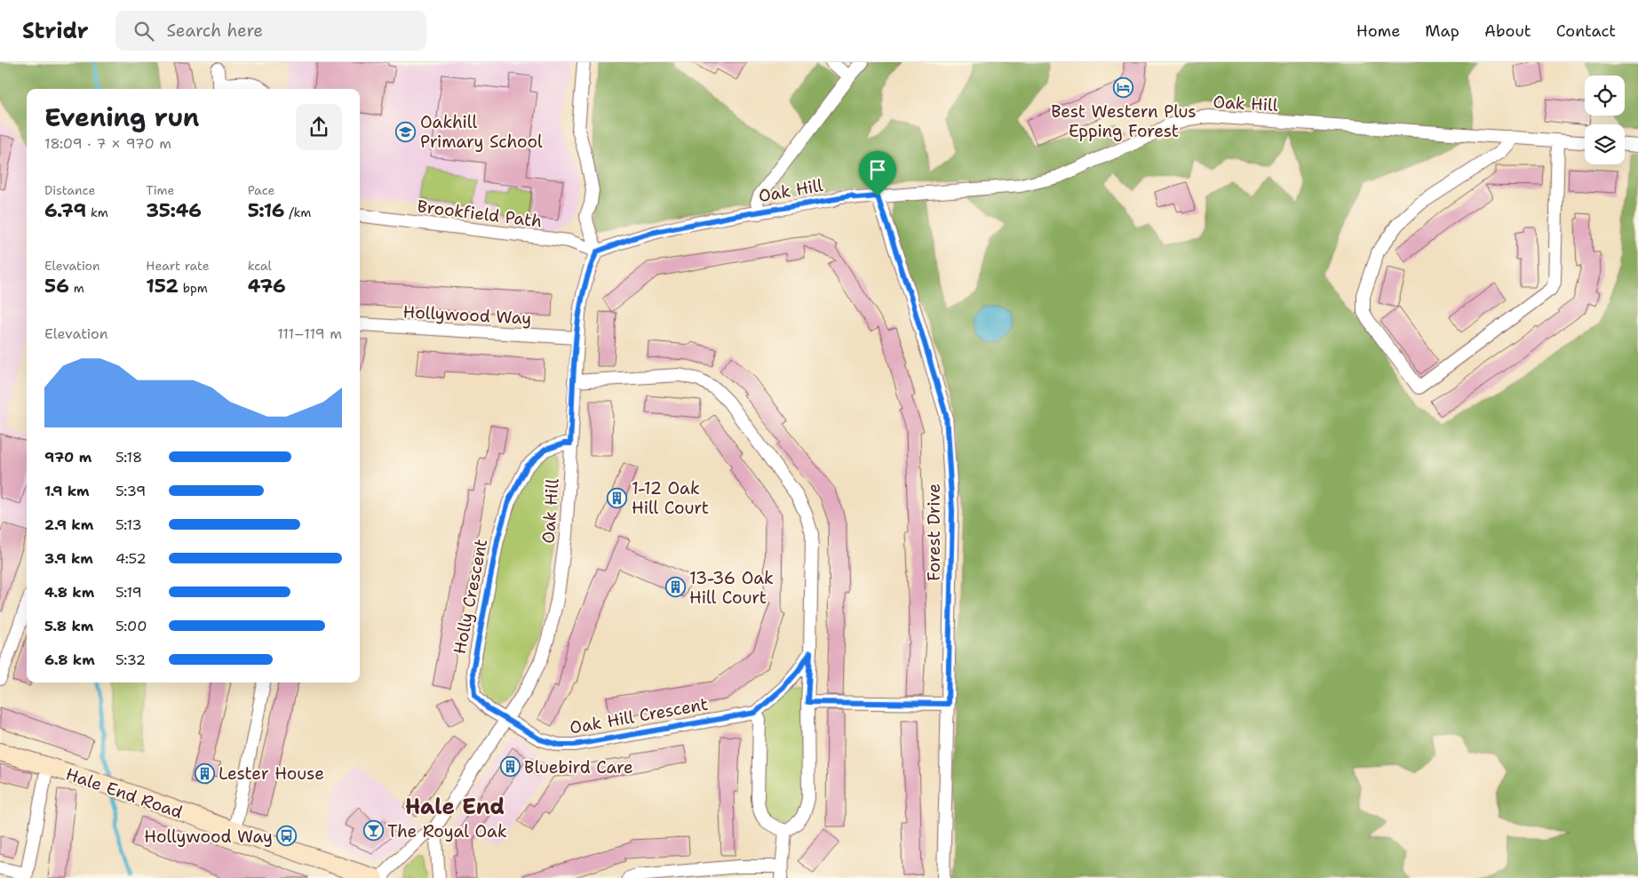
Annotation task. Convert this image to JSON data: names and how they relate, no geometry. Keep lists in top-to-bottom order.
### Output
{
  "streets": {
    "street": [
      "Oak Hill",
      "Brookfield Path",
      "Hollywood Way",
      "Forest Drive",
      "Holly Crescent",
      "Oak Hill Crescent",
      "Hale End Road"
    ]
  },
  "crossings": [
    ["Oak Hill", "Brookfield Path"],
    ["Oak Hill", "Hollywood Way"],
    ["Oak Hill", "Forest Drive"],
    ["Oak Hill", "Holly Crescent"],
    ["Oak Hill", "Oak Hill Crescent"],
    ["Holly Crescent", "Oak Hill Crescent"]
  ],
  "districts": ["Hale End"],
  "places": {
    "hotel": ["Best Western Plus Epping Forest"],
    "school or university": ["Oakhill Primary School"],
    "building": [
      "1-12 Oak Hill Court",
      "13-36 Oak Hill Court",
      "Bluebird Care",
      "Lester House"
    ],
    "bar": ["The Royal Oak"],
    "bus stop": ["Hollywood Way"]
  },
  "page": {
    "header": "Stridr",
    "search": "Search here",
    "nav": [
      "Home",
      "Map",
      "About",
      "Contact"
    ],
    "heading": ["Evening run", "18:09 · 7 × 970 m"],
    "stats": [
      ["Distance", "6.79 km"],
      ["Time", "35:46"],
      ["Pace", "5:16 /km"],
      ["Elevation", "56 m"],
      ["Heart rate", "152 bpm"],
      ["kcal", "476"]
    ],
    "chart": ["Elevation", "111–119 m"],
    "list": [
      {
        "name": "970 m",
        "note": "5:18"
      },
      {
        "name": "1.9 km",
        "note": "5:39"
      },
      {
        "name": "2.9 km",
        "note": "5:13"
      },
      {
        "name": "3.9 km",
        "note": "4:52"
      },
      {
        "name": "4.8 km",
        "note": "5:19"
      },
      {
        "name": "5.8 km",
        "note": "5:00"
      },
      {
        "name": "6.8 km",
        "note": "5:32"
      }
    ]
  }
}
